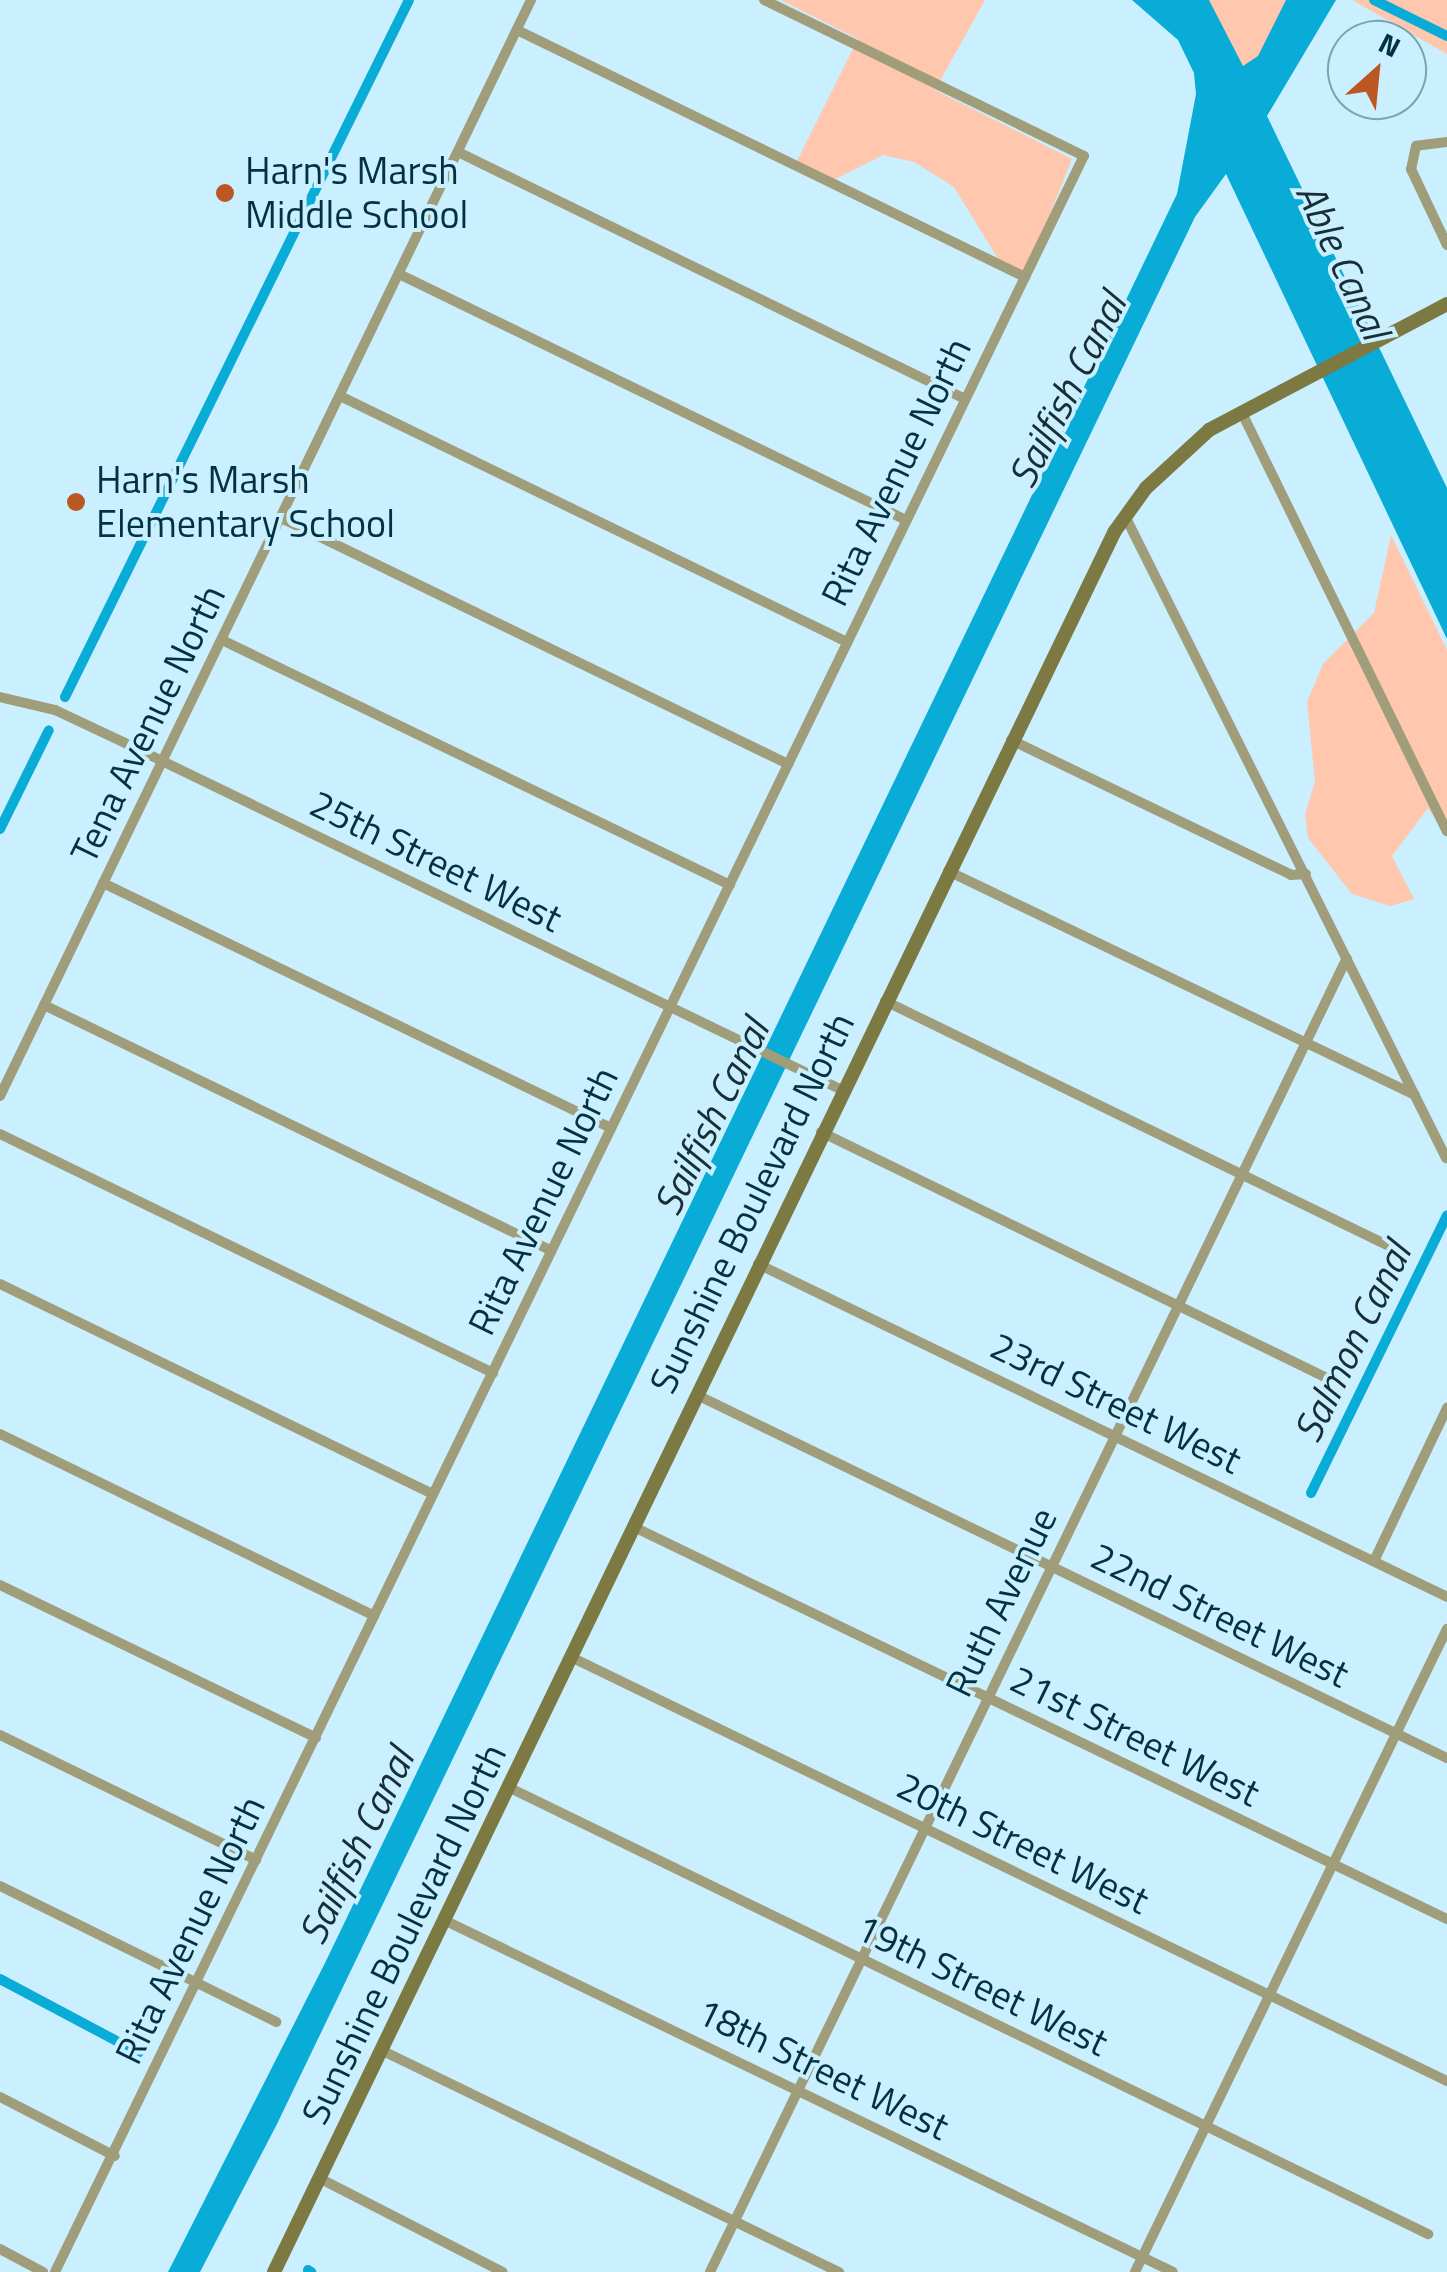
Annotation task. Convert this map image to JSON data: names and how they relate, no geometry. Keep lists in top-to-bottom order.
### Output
{
  "streets": {
    "street": [
      "Rita Avenue North",
      "Tena Avenue North",
      "25th Street West",
      "Sunshine Boulevard North",
      "23rd Street West",
      "Ruth Avenue",
      "22nd Street West",
      "21st Street West",
      "20th Street West",
      "19th Street West",
      "18th Street West"
    ]
  },
  "crossings": [
    ["Rita Avenue North", "25th Street West"],
    ["Tena Avenue North", "25th Street West"],
    ["25th Street West", "Sunshine Boulevard North"],
    ["Sunshine Boulevard North", "23rd Street West"],
    ["Sunshine Boulevard North", "22nd Street West"],
    ["Sunshine Boulevard North", "21st Street West"],
    ["Sunshine Boulevard North", "20th Street West"],
    ["Sunshine Boulevard North", "19th Street West"],
    ["Sunshine Boulevard North", "18th Street West"],
    ["23rd Street West", "Ruth Avenue"],
    ["Ruth Avenue", "22nd Street West"],
    ["Ruth Avenue", "21st Street West"],
    ["Ruth Avenue", "20th Street West"],
    ["Ruth Avenue", "19th Street West"],
    ["Ruth Avenue", "18th Street West"]
  ],
  "water": ["Able Canal", "Sailfish Canal", "Salmon Canal"],
  "places": ["Harn's Marsh Middle School", "Harn's Marsh Elementary School"],
  "north": "top right"
}
